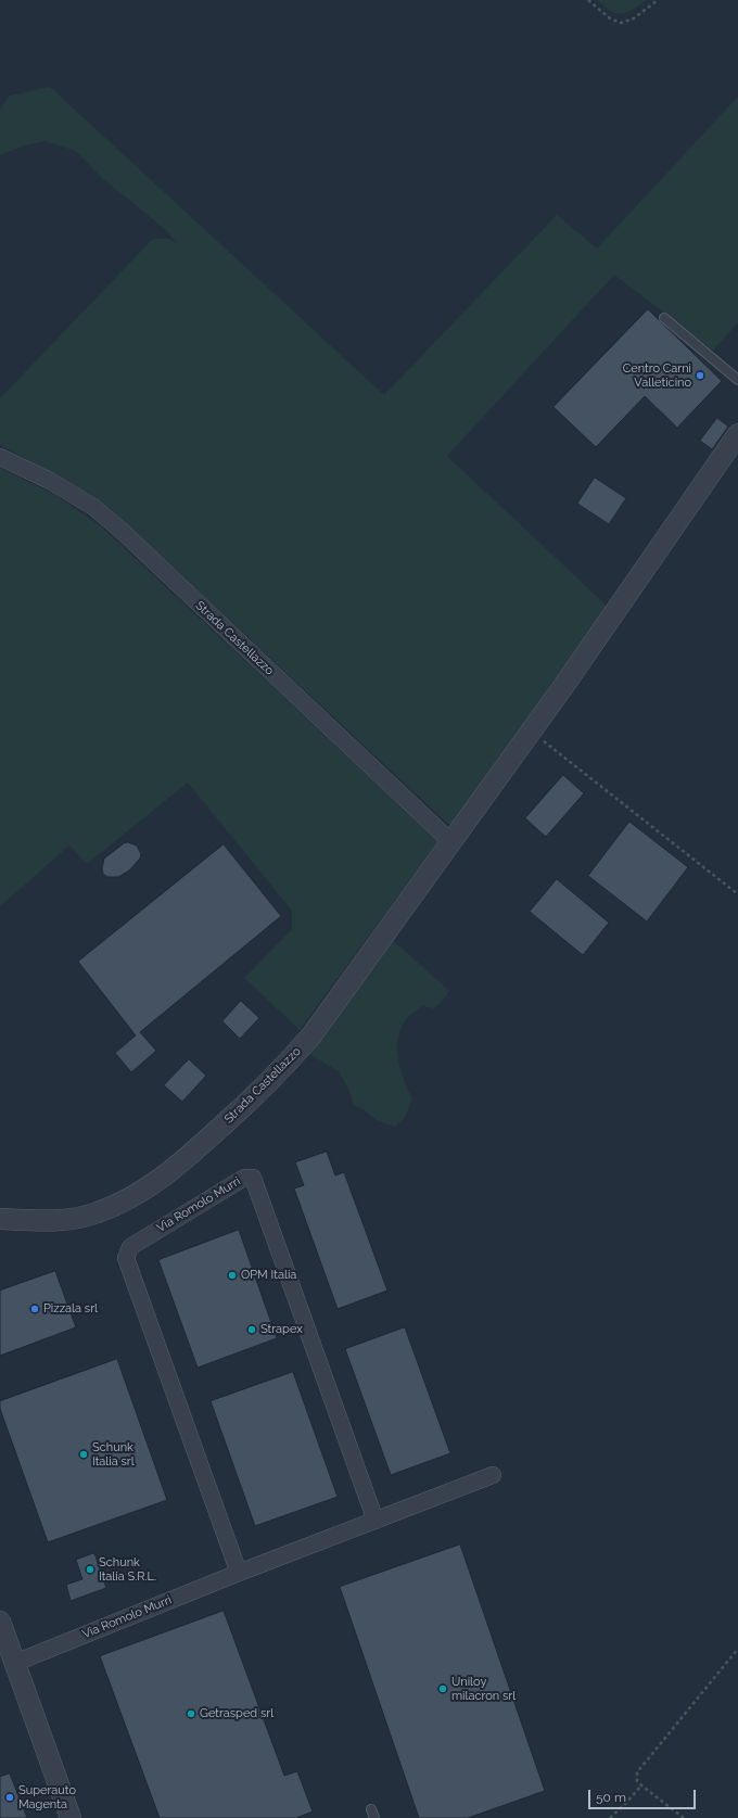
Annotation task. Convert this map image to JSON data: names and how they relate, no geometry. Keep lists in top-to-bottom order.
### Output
{
  "streets": {
    "street": ["Strada Castellazzo", "Via Romolo Murri"]
  },
  "places": [
    "Centro Carni Valleticino",
    "OPM Italia",
    "Pizzala srl",
    "Strapex",
    "Schunk Italia srl",
    "Schunk Italia S.R.L.",
    "Uniloy milacron srl",
    "Getrasped srl",
    "Superauto Magenta"
  ],
  "scale_bar": "50 m"
}
